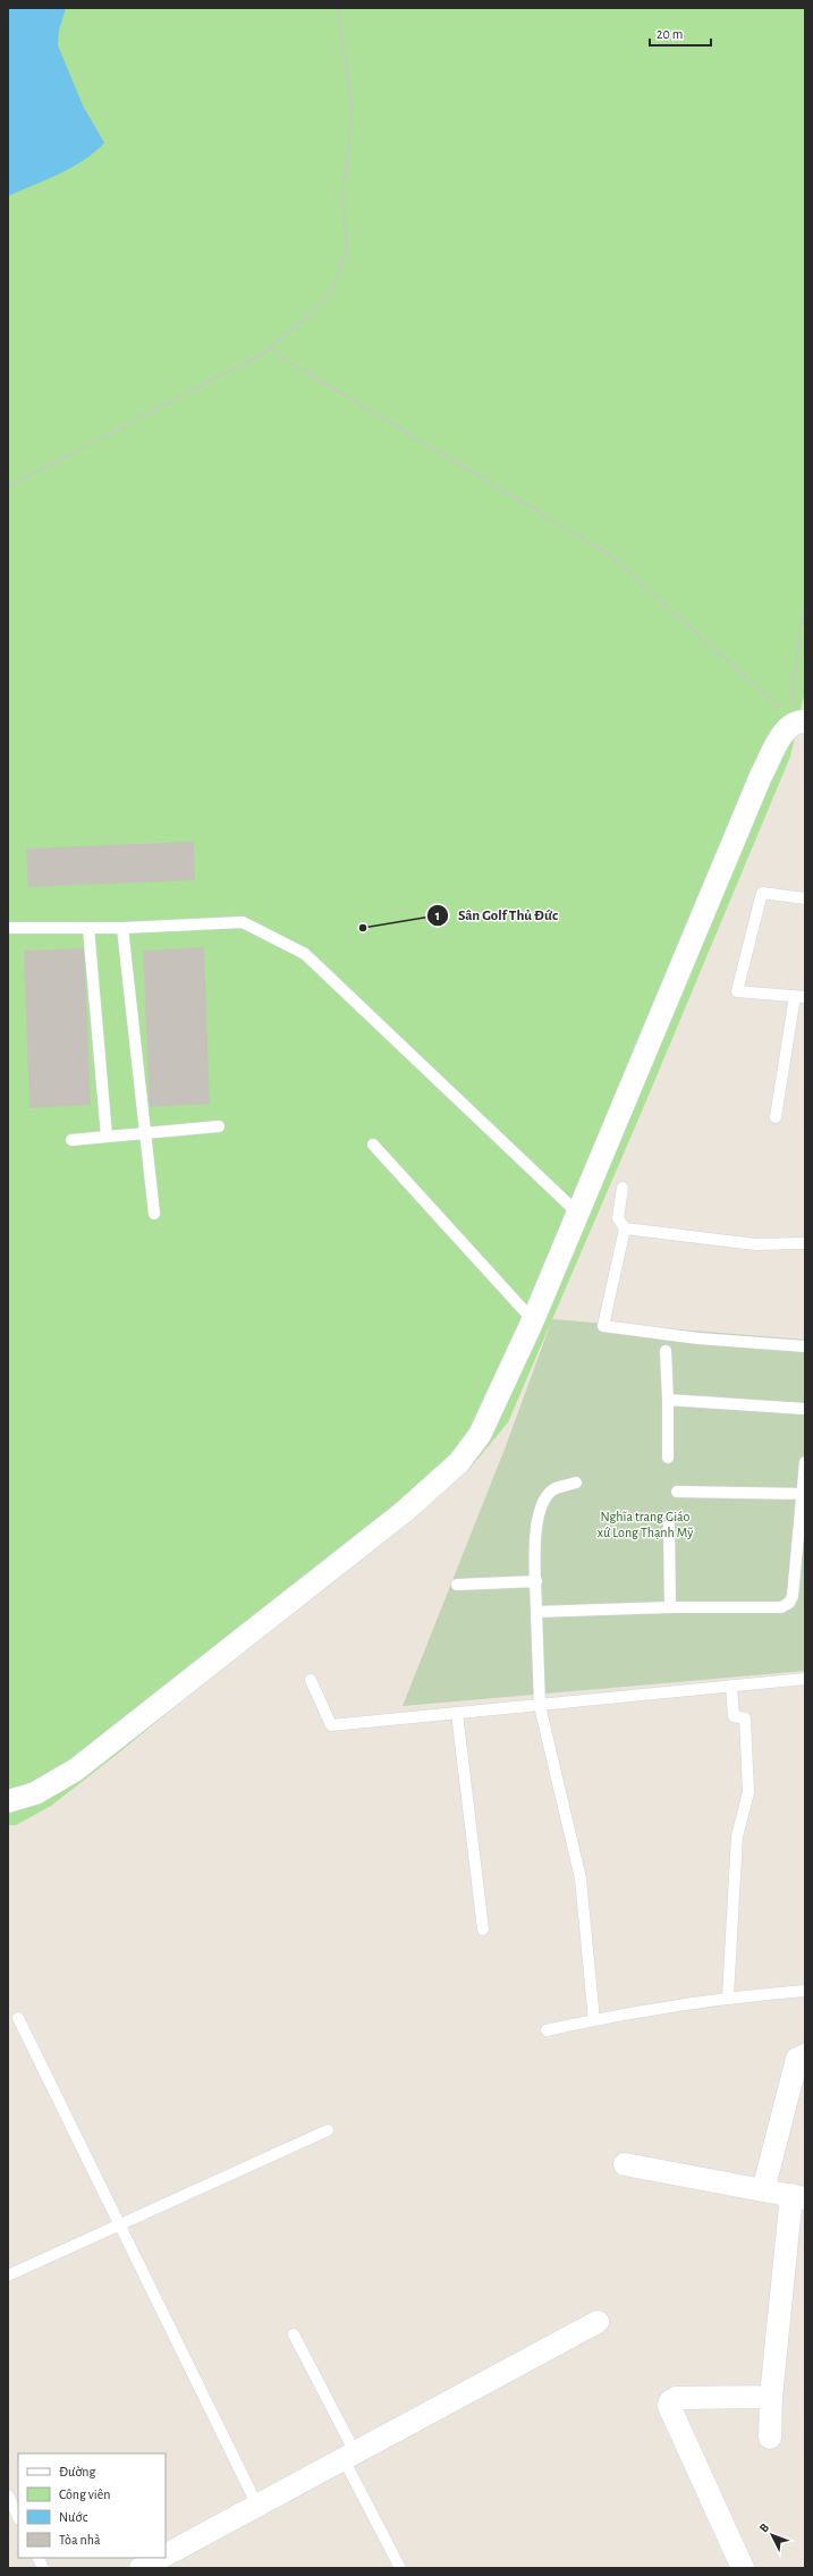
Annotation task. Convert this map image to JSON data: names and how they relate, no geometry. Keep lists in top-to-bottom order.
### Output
{
  "parks": ["Nghĩa trang Giáo xứ Long Thạnh Mỹ"],
  "places": ["Sân Golf Thủ Đức"],
  "legend": [
    "Đường",
    "Công viên",
    "Nước",
    "Tòa nhà"
  ],
  "scale_bar": "20 m",
  "north": "top left"
}
